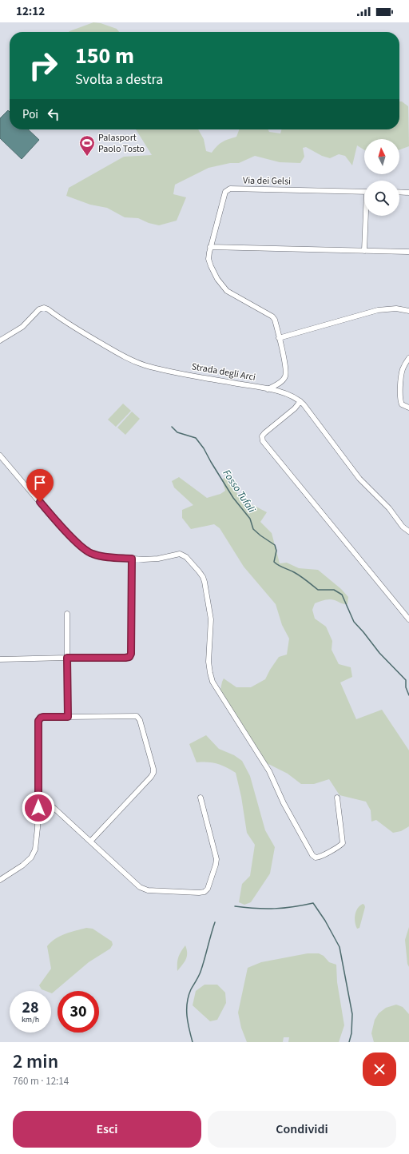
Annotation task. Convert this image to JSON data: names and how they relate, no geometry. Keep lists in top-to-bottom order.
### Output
{
  "streets": {
    "street": ["Via dei Gelsi", "Strada degli Arci"]
  },
  "crossings": [
    ["Via dei Gelsi", "Strada degli Arci"]
  ],
  "water": ["Fosso Tufali"],
  "places": {
    "sports": ["Palasport Paolo Tosto"]
  },
  "north": "top",
  "page": {
    "status": "12:12",
    "turn": ["150 m", "Svolta a destra"],
    "then": "Poi",
    "speed": "28 km/h",
    "limit": "30",
    "heading": ["2 min", "760 m · 12:14"],
    "buttons": ["Esci", "Condividi"]
  }
}
